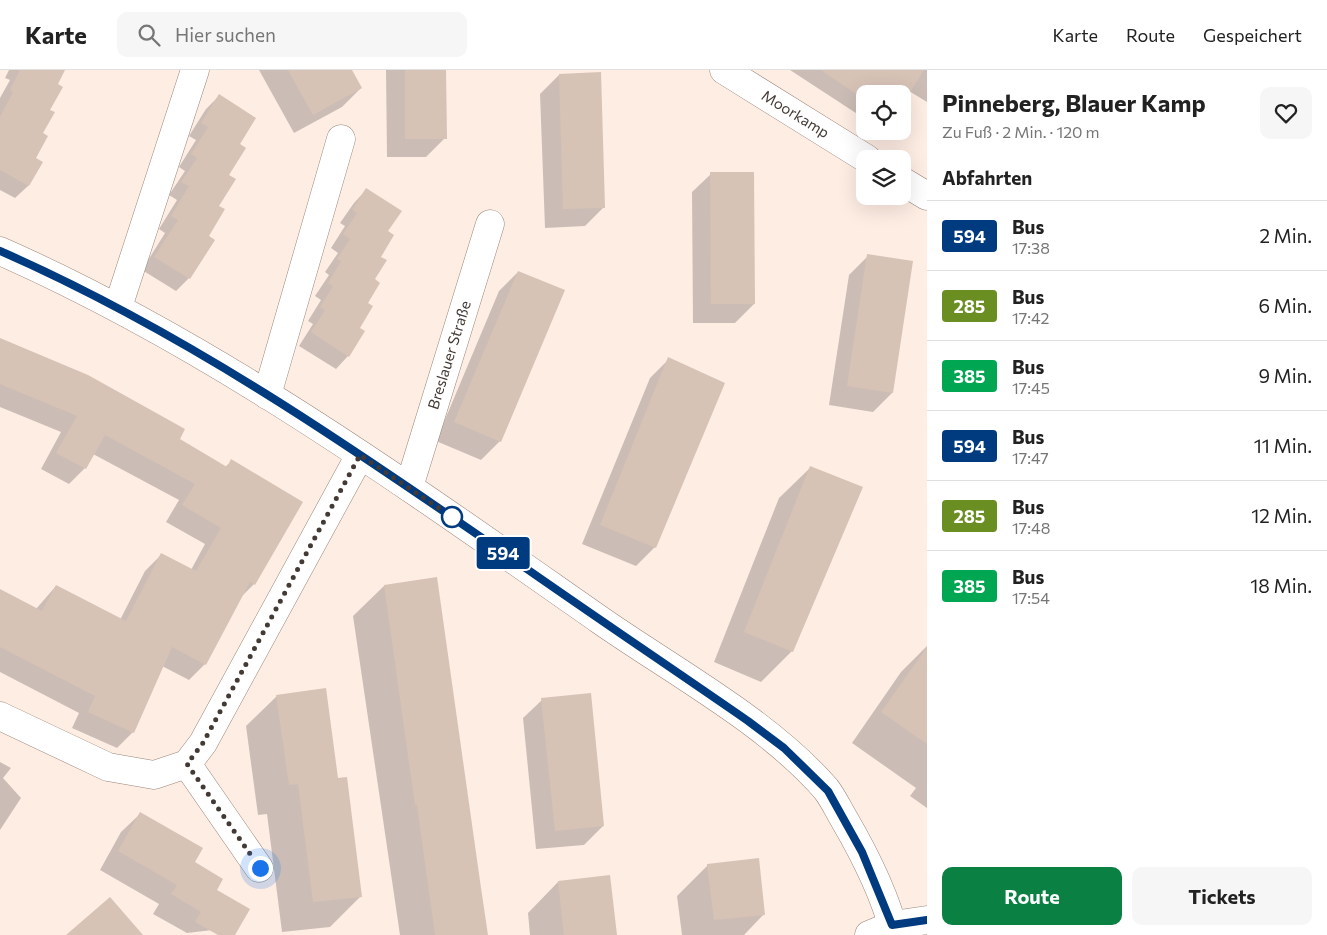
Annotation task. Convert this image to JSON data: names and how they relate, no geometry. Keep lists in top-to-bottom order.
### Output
{
  "streets": {
    "street": ["Moorkamp", "Breslauer Straße"]
  },
  "lines": ["bus line 594"],
  "page": {
    "header": "Karte",
    "search": "Hier suchen",
    "nav": ["Karte", "Route", "Gespeichert"],
    "on_map": "594",
    "heading": [
      ["Pinneberg, Blauer Kamp", "Zu Fuß · 2 Min. · 120 m"],
      "Abfahrten"
    ],
    "list": [
      {
        "mark": "594",
        "name": "Bus",
        "note": "17:38",
        "value": "2 Min."
      },
      {
        "mark": "285",
        "name": "Bus",
        "note": "17:42",
        "value": "6 Min."
      },
      {
        "mark": "385",
        "name": "Bus",
        "note": "17:45",
        "value": "9 Min."
      },
      {
        "mark": "594",
        "name": "Bus",
        "note": "17:47",
        "value": "11 Min."
      },
      {
        "mark": "285",
        "name": "Bus",
        "note": "17:48",
        "value": "12 Min."
      },
      {
        "mark": "385",
        "name": "Bus",
        "note": "17:54",
        "value": "18 Min."
      }
    ],
    "buttons": ["Route", "Tickets"]
  }
}
